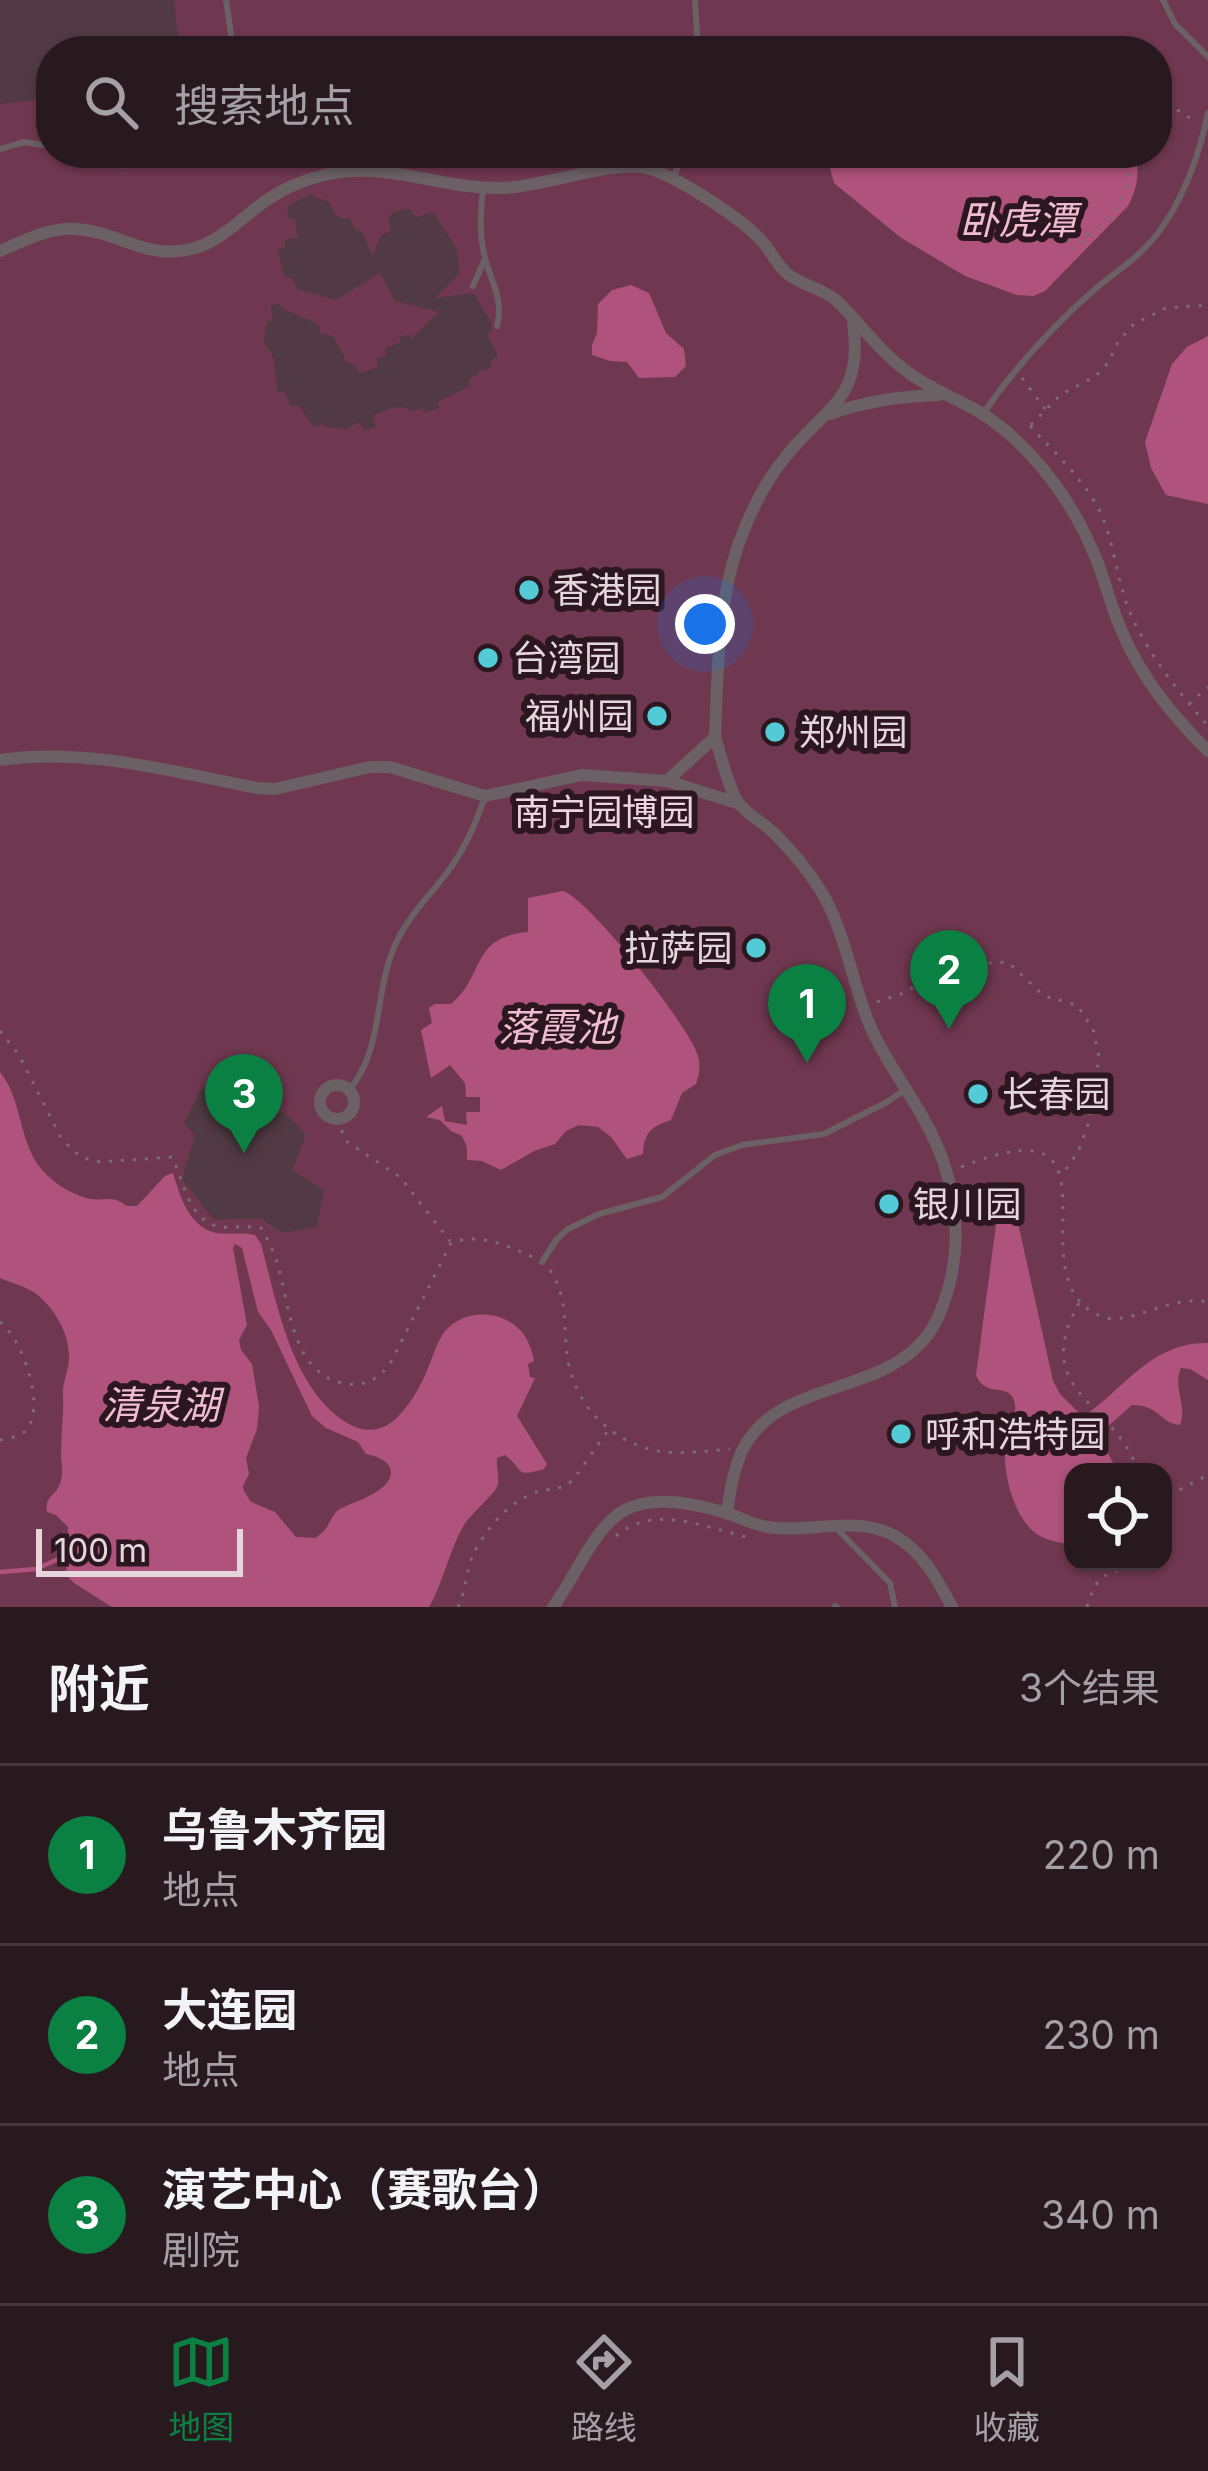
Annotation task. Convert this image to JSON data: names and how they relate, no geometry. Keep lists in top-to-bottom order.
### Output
{
  "water": ["卧虎潭", "落霞池", "清泉湖"],
  "parks": ["南宁园博园"],
  "places": [
    "香港园",
    "台湾园",
    "福州园",
    "郑州园",
    "拉萨园",
    "长春园",
    "银川园",
    "呼和浩特园"
  ],
  "scale_bar": "100 m",
  "page": {
    "search": "搜索地点",
    "pins": ["2", "1", "3"],
    "scale": "100 m",
    "heading": ["附近", "3个结果"],
    "list": [
      {
        "mark": "1",
        "name": "乌鲁木齐园",
        "note": "地点",
        "value": "220 m"
      },
      {
        "mark": "2",
        "name": "大连园",
        "note": "地点",
        "value": "230 m"
      },
      {
        "mark": "3",
        "name": "演艺中心（赛歌台）",
        "note": "剧院",
        "value": "340 m"
      }
    ],
    "nav": ["地图", "路线", "收藏"]
  }
}
